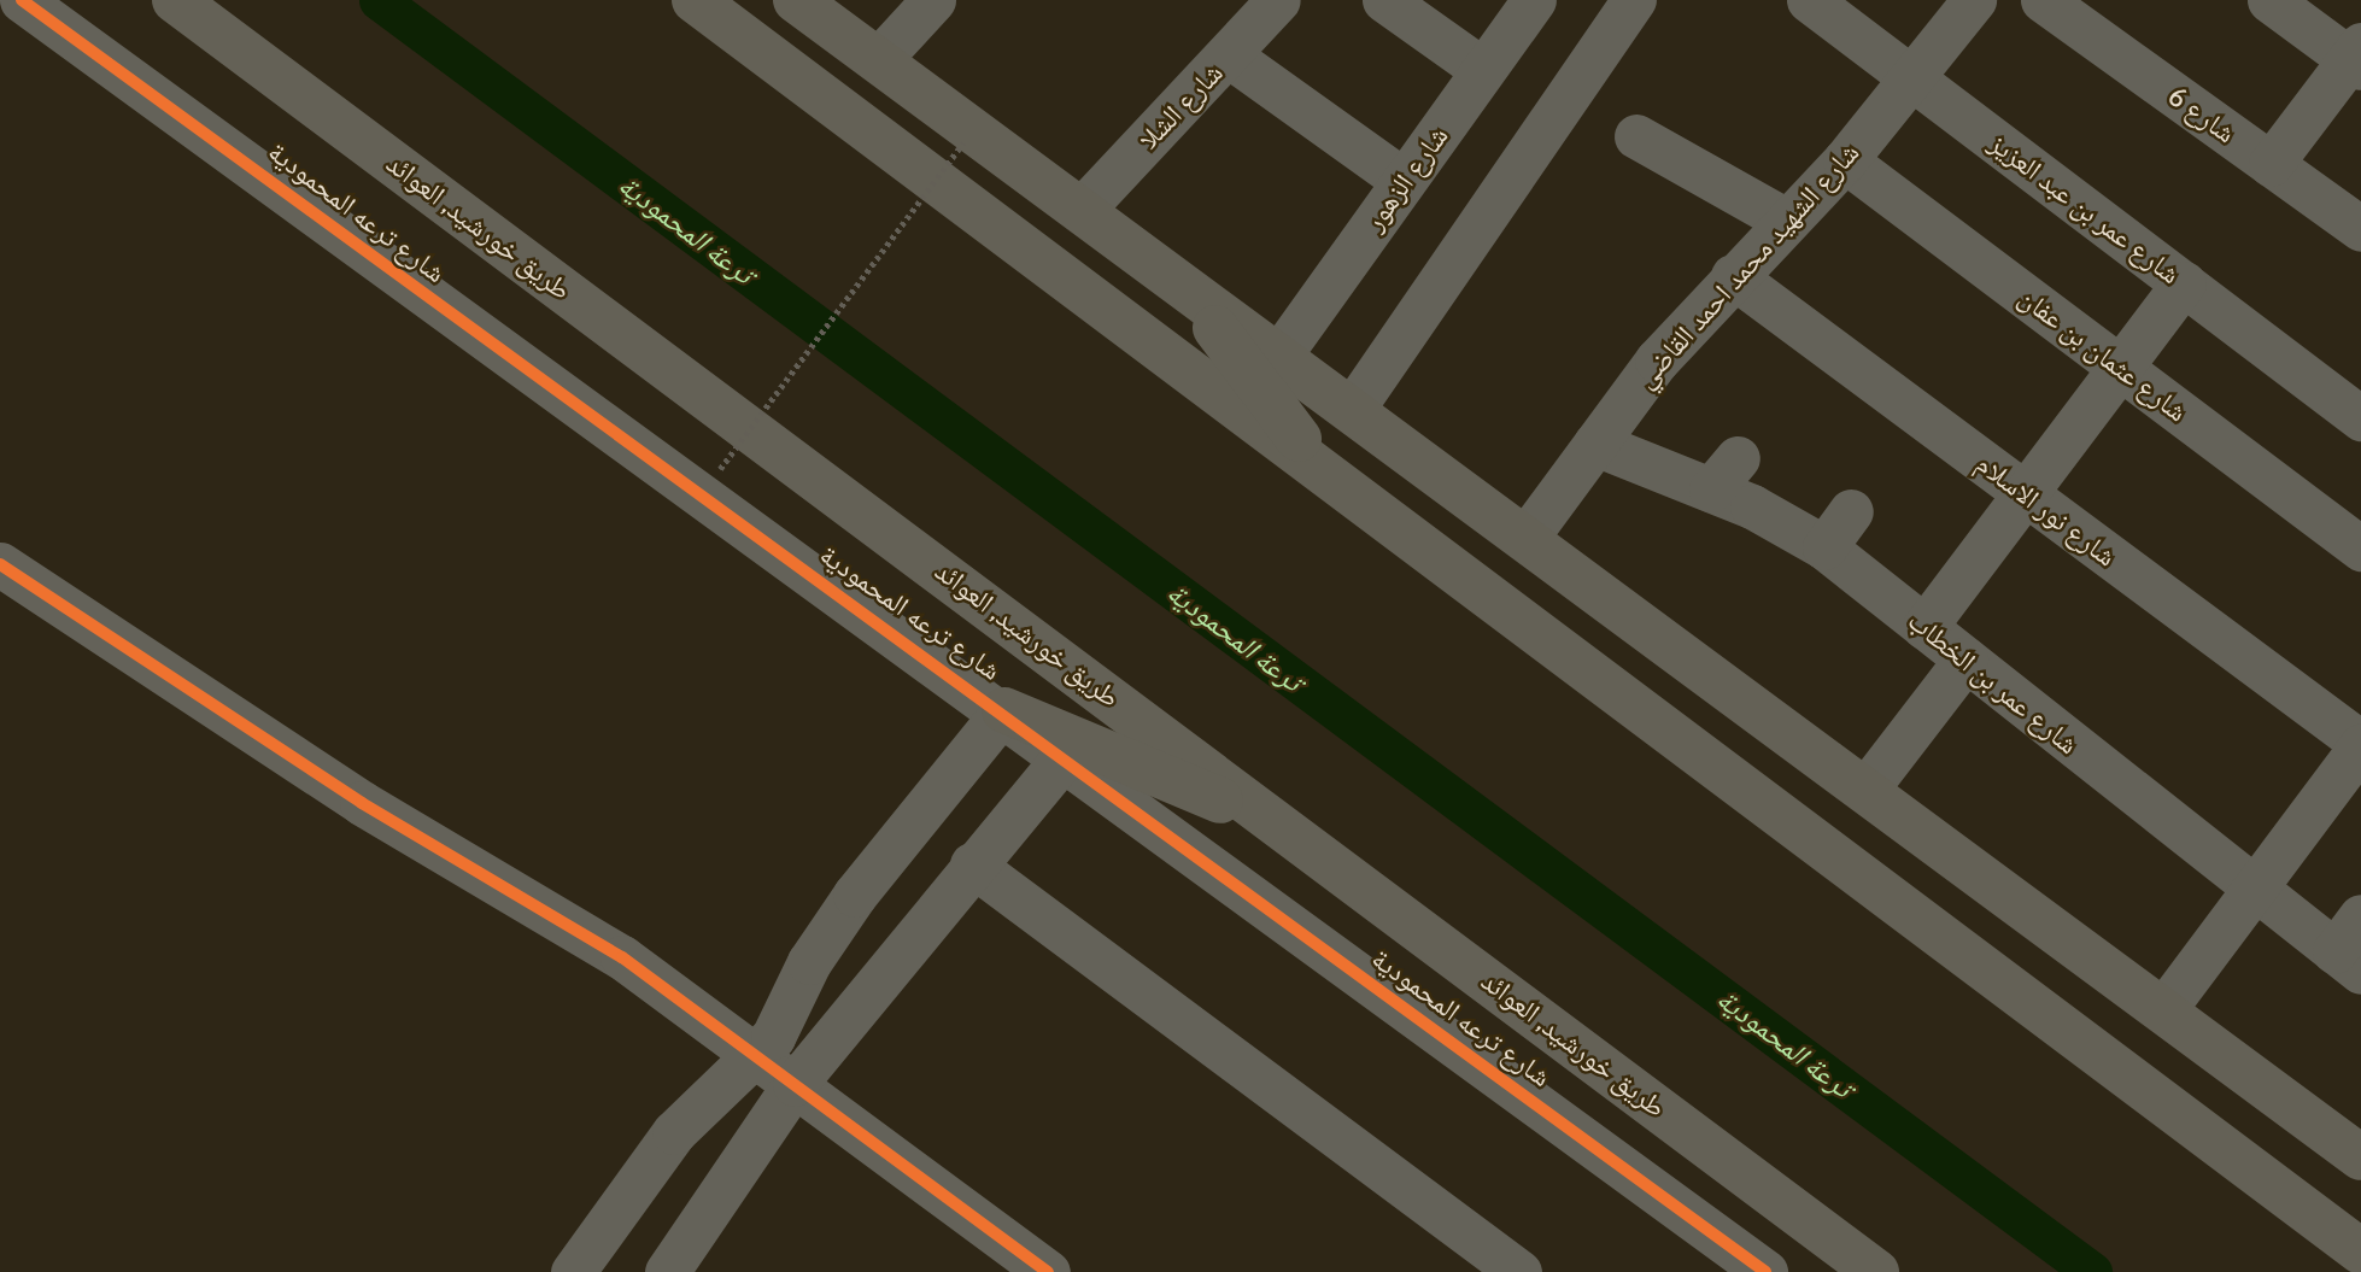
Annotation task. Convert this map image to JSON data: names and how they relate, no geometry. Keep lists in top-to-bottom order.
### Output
{
  "streets": {
    "main road": ["طريق خورشيد, العوائد"],
    "street": [
      "شارع الشلا",
      "شارع 6",
      "شارع الزهور",
      "شارع عمر بن عبد العزيز",
      "شارع ترعه المحمودية",
      "شارع الشهيد محمد احمد القاضي",
      "شارع عثمان بن عفان",
      "شارع نور الاسلام",
      "شارع عمر بن الخطاب"
    ]
  },
  "crossings": [
    ["شارع عمر بن عبد العزيز", "شارع الشهيد محمد احمد القاضي"],
    ["شارع الشهيد محمد احمد القاضي", "شارع عثمان بن عفان"],
    ["شارع الشهيد محمد احمد القاضي", "شارع نور الاسلام"],
    ["شارع الشهيد محمد احمد القاضي", "شارع عمر بن الخطاب"]
  ],
  "water": ["ترعة المحمودية"]
}
